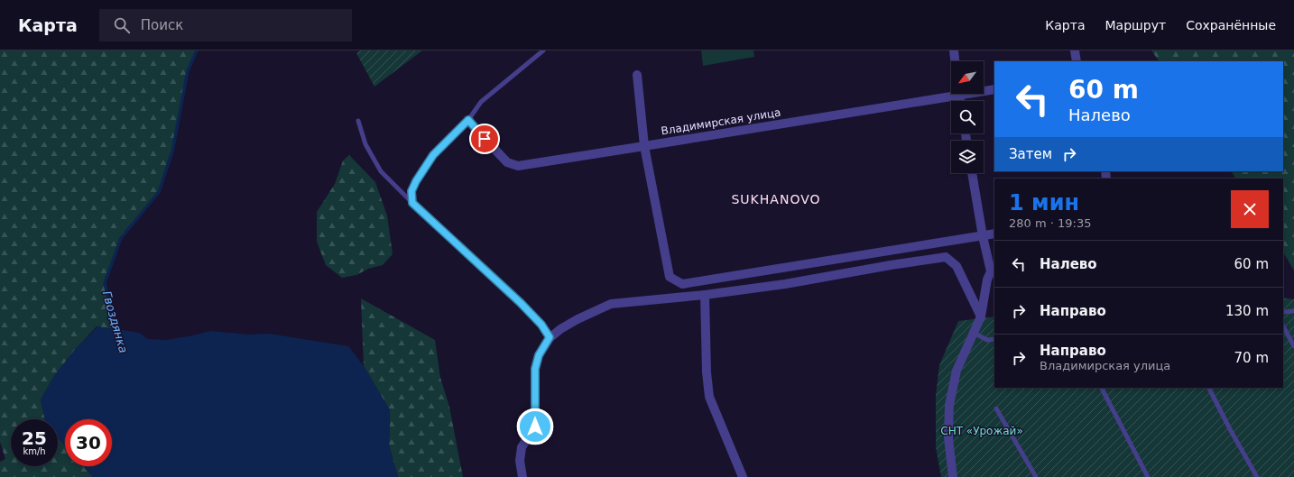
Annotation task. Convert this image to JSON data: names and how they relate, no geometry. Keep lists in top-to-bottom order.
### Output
{
  "streets": {
    "street": ["Владимирская улица"]
  },
  "districts": ["SUKHANOVO"],
  "water": ["Гвоздянка"],
  "parks": ["СНТ «Урожай»"],
  "north": "bottom left",
  "page": {
    "header": "Карта",
    "search": "Поиск",
    "nav": ["Карта", "Маршрут", "Сохранённые"],
    "turn": ["60 m", "Налево"],
    "then": "Затем",
    "heading": ["1 мин", "280 m · 19:35"],
    "list": [
      {
        "name": "Налево",
        "value": "60 m"
      },
      {
        "name": "Направо",
        "value": "130 m"
      },
      {
        "name": "Направо",
        "note": "Владимирская улица",
        "value": "70 m"
      }
    ],
    "speed": "25 km/h",
    "limit": "30"
  }
}
